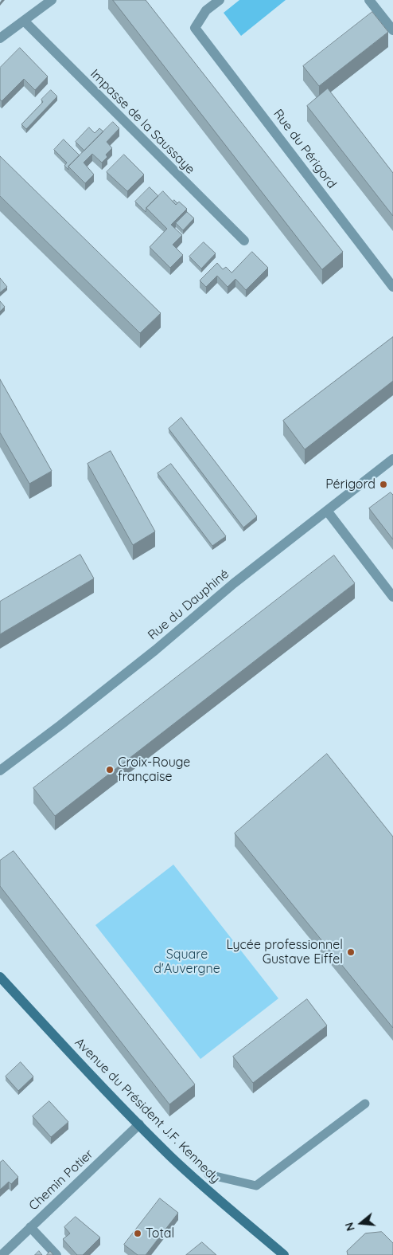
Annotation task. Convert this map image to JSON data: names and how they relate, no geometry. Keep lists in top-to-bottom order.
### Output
{
  "streets": {
    "street": [
      "Impasse de la Saussaye",
      "Rue du Périgord",
      "Rue du Dauphiné",
      "Avenue du Président J.F. Kennedy",
      "Chemin Potier"
    ]
  },
  "crossings": [
    ["Avenue du Président J.F. Kennedy", "Chemin Potier"]
  ],
  "parks": ["Square d'Auvergne"],
  "places": [
    "Périgord",
    "Croix-Rouge française",
    "Lycée professionnel Gustave Eiffel",
    "Total"
  ],
  "north": "left"
}
